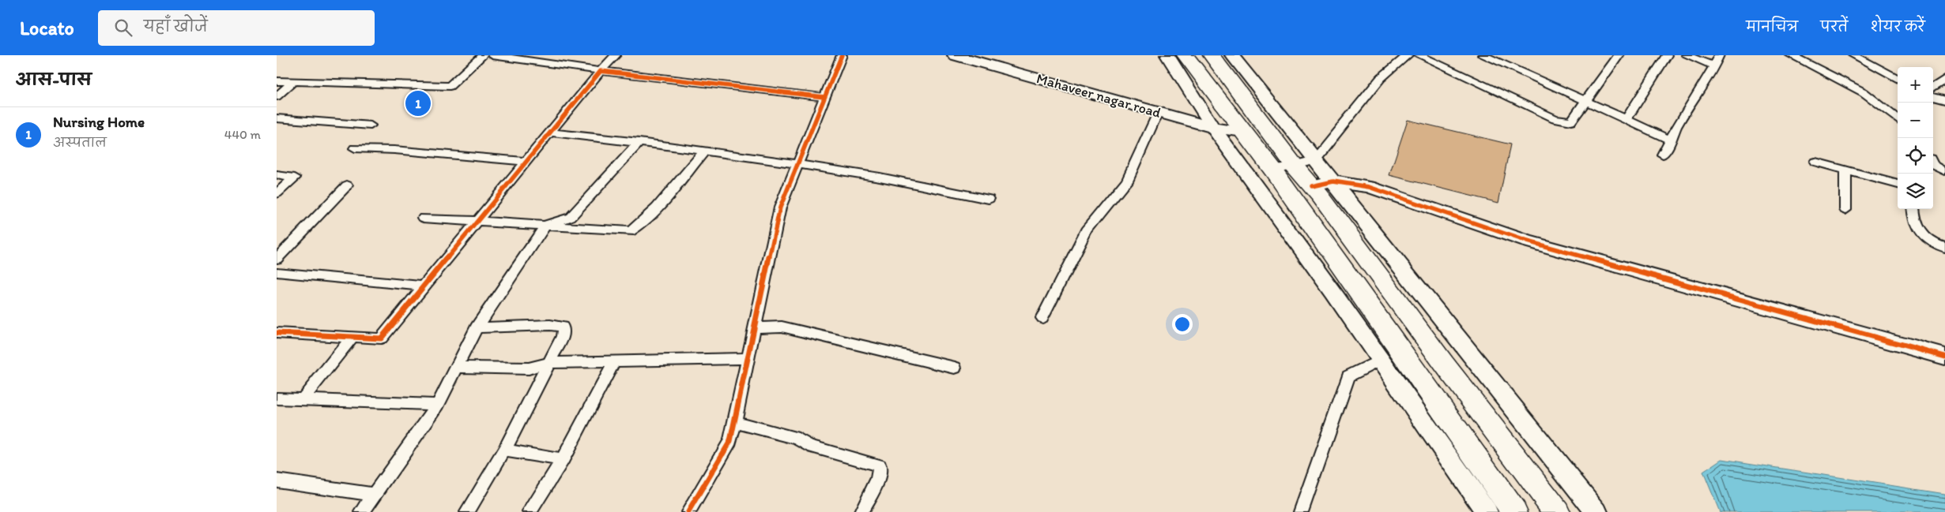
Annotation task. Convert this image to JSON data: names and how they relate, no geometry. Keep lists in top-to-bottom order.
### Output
{
  "streets": {
    "main road": ["Mahaveer nagar road"]
  },
  "page": {
    "header": "Locato",
    "search": "यहाँ खोजें",
    "nav": ["मानचित्र", "परतें", "शेयर करें"],
    "heading": "आस-पास",
    "map_buttons": ["+", "−"],
    "pins": "1",
    "list": [
      {
        "mark": "1",
        "name": "Nursing Home",
        "note": "अस्पताल",
        "value": "440 m"
      }
    ]
  }
}
